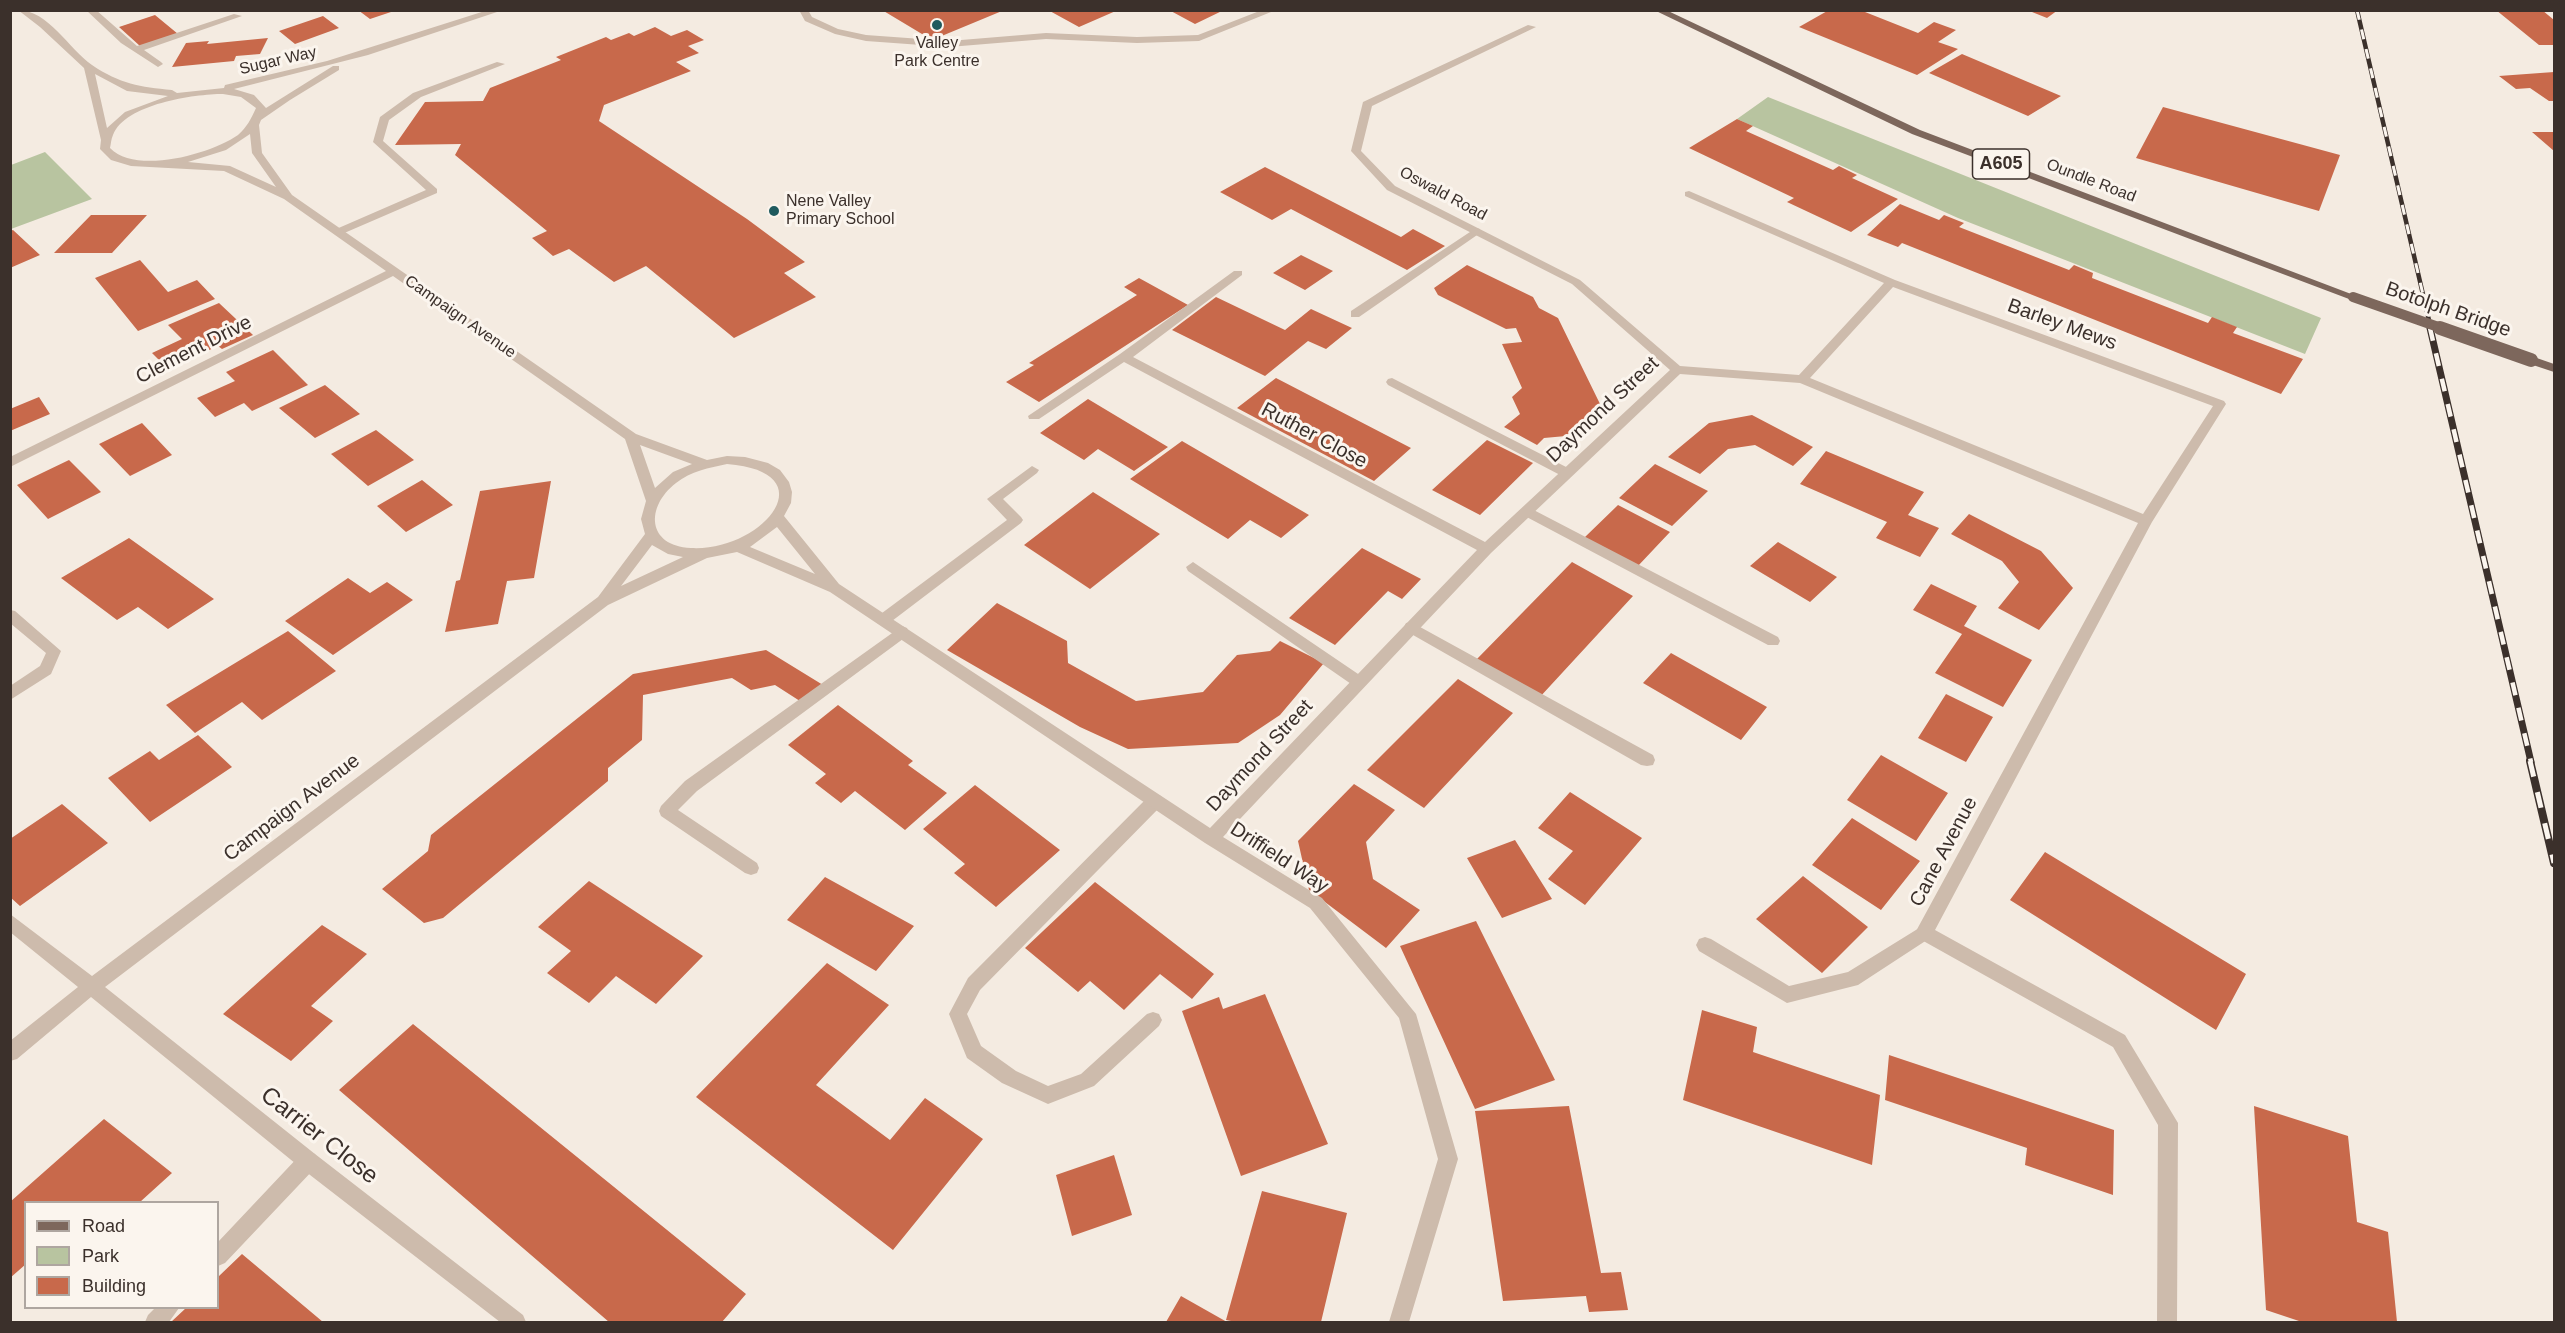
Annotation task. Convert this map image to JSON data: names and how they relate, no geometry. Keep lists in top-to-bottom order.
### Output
{
  "streets": {
    "main road": ["A605", "Oundle Road", "Botolph Bridge"],
    "street": [
      "Sugar Way",
      "Oswald Road",
      "Campaign Avenue",
      "Barley Mews",
      "Clement Drive",
      "Daymond Street",
      "Ruther Close",
      "Cane Avenue",
      "Driffield Way",
      "Carrier Close"
    ]
  },
  "crossings": [
    ["Sugar Way", "Campaign Avenue"],
    ["Oundle Road", "Botolph Bridge"],
    ["Oswald Road", "Daymond Street"],
    ["Campaign Avenue", "Clement Drive"],
    ["Campaign Avenue", "Driffield Way"],
    ["Campaign Avenue", "Carrier Close"],
    ["Barley Mews", "Cane Avenue"],
    ["Daymond Street", "Ruther Close"],
    ["Daymond Street", "Cane Avenue"],
    ["Daymond Street", "Driffield Way"]
  ],
  "places": ["Valley Park Centre", "Nene Valley Primary School"],
  "legend": ["Road", "Park", "Building"]
}
